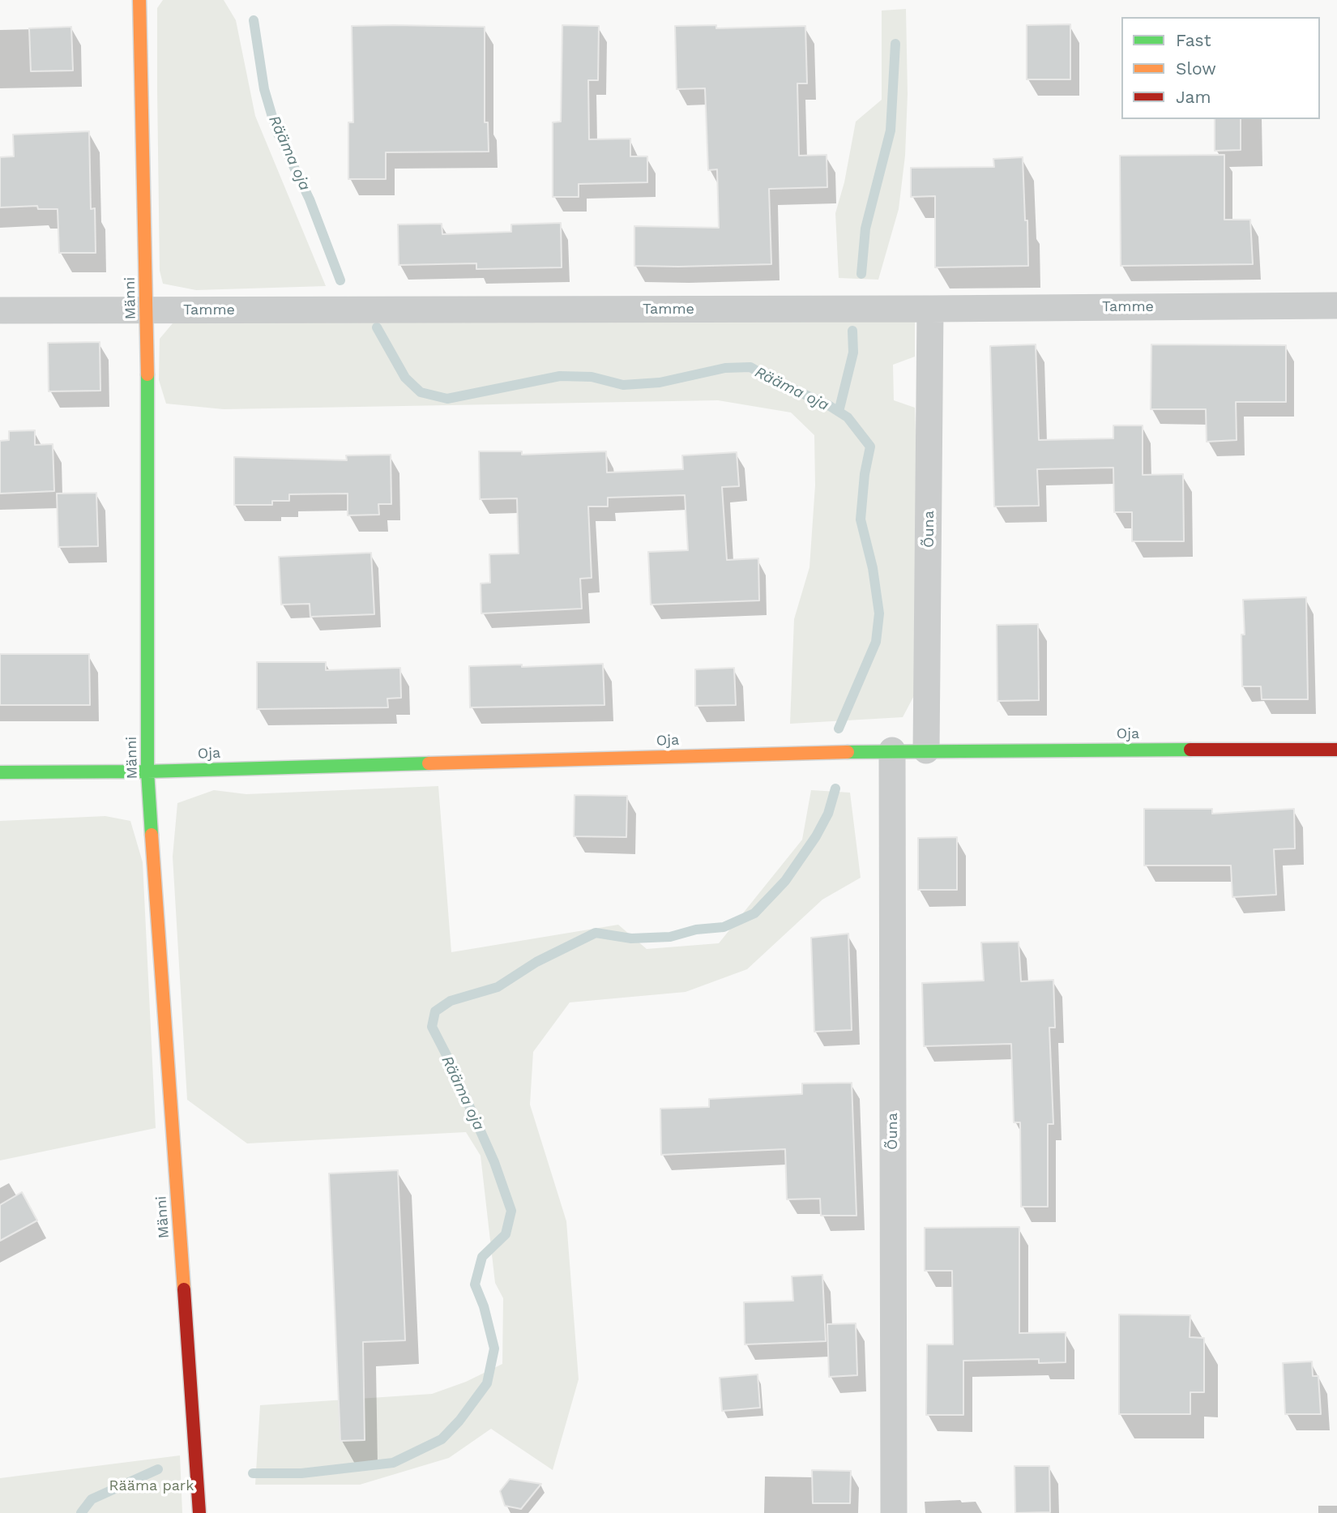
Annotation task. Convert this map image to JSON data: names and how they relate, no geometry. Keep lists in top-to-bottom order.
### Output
{
  "streets": {
    "street": [
      "Männi",
      "Tamme",
      "Õuna",
      "Oja"
    ]
  },
  "crossings": [
    ["Männi", "Tamme"],
    ["Männi", "Oja"],
    ["Tamme", "Õuna"],
    ["Õuna", "Oja"]
  ],
  "water": ["Rääma oja"],
  "parks": ["Rääma park"],
  "legend": ["Fast", "Slow", "Jam"]
}
